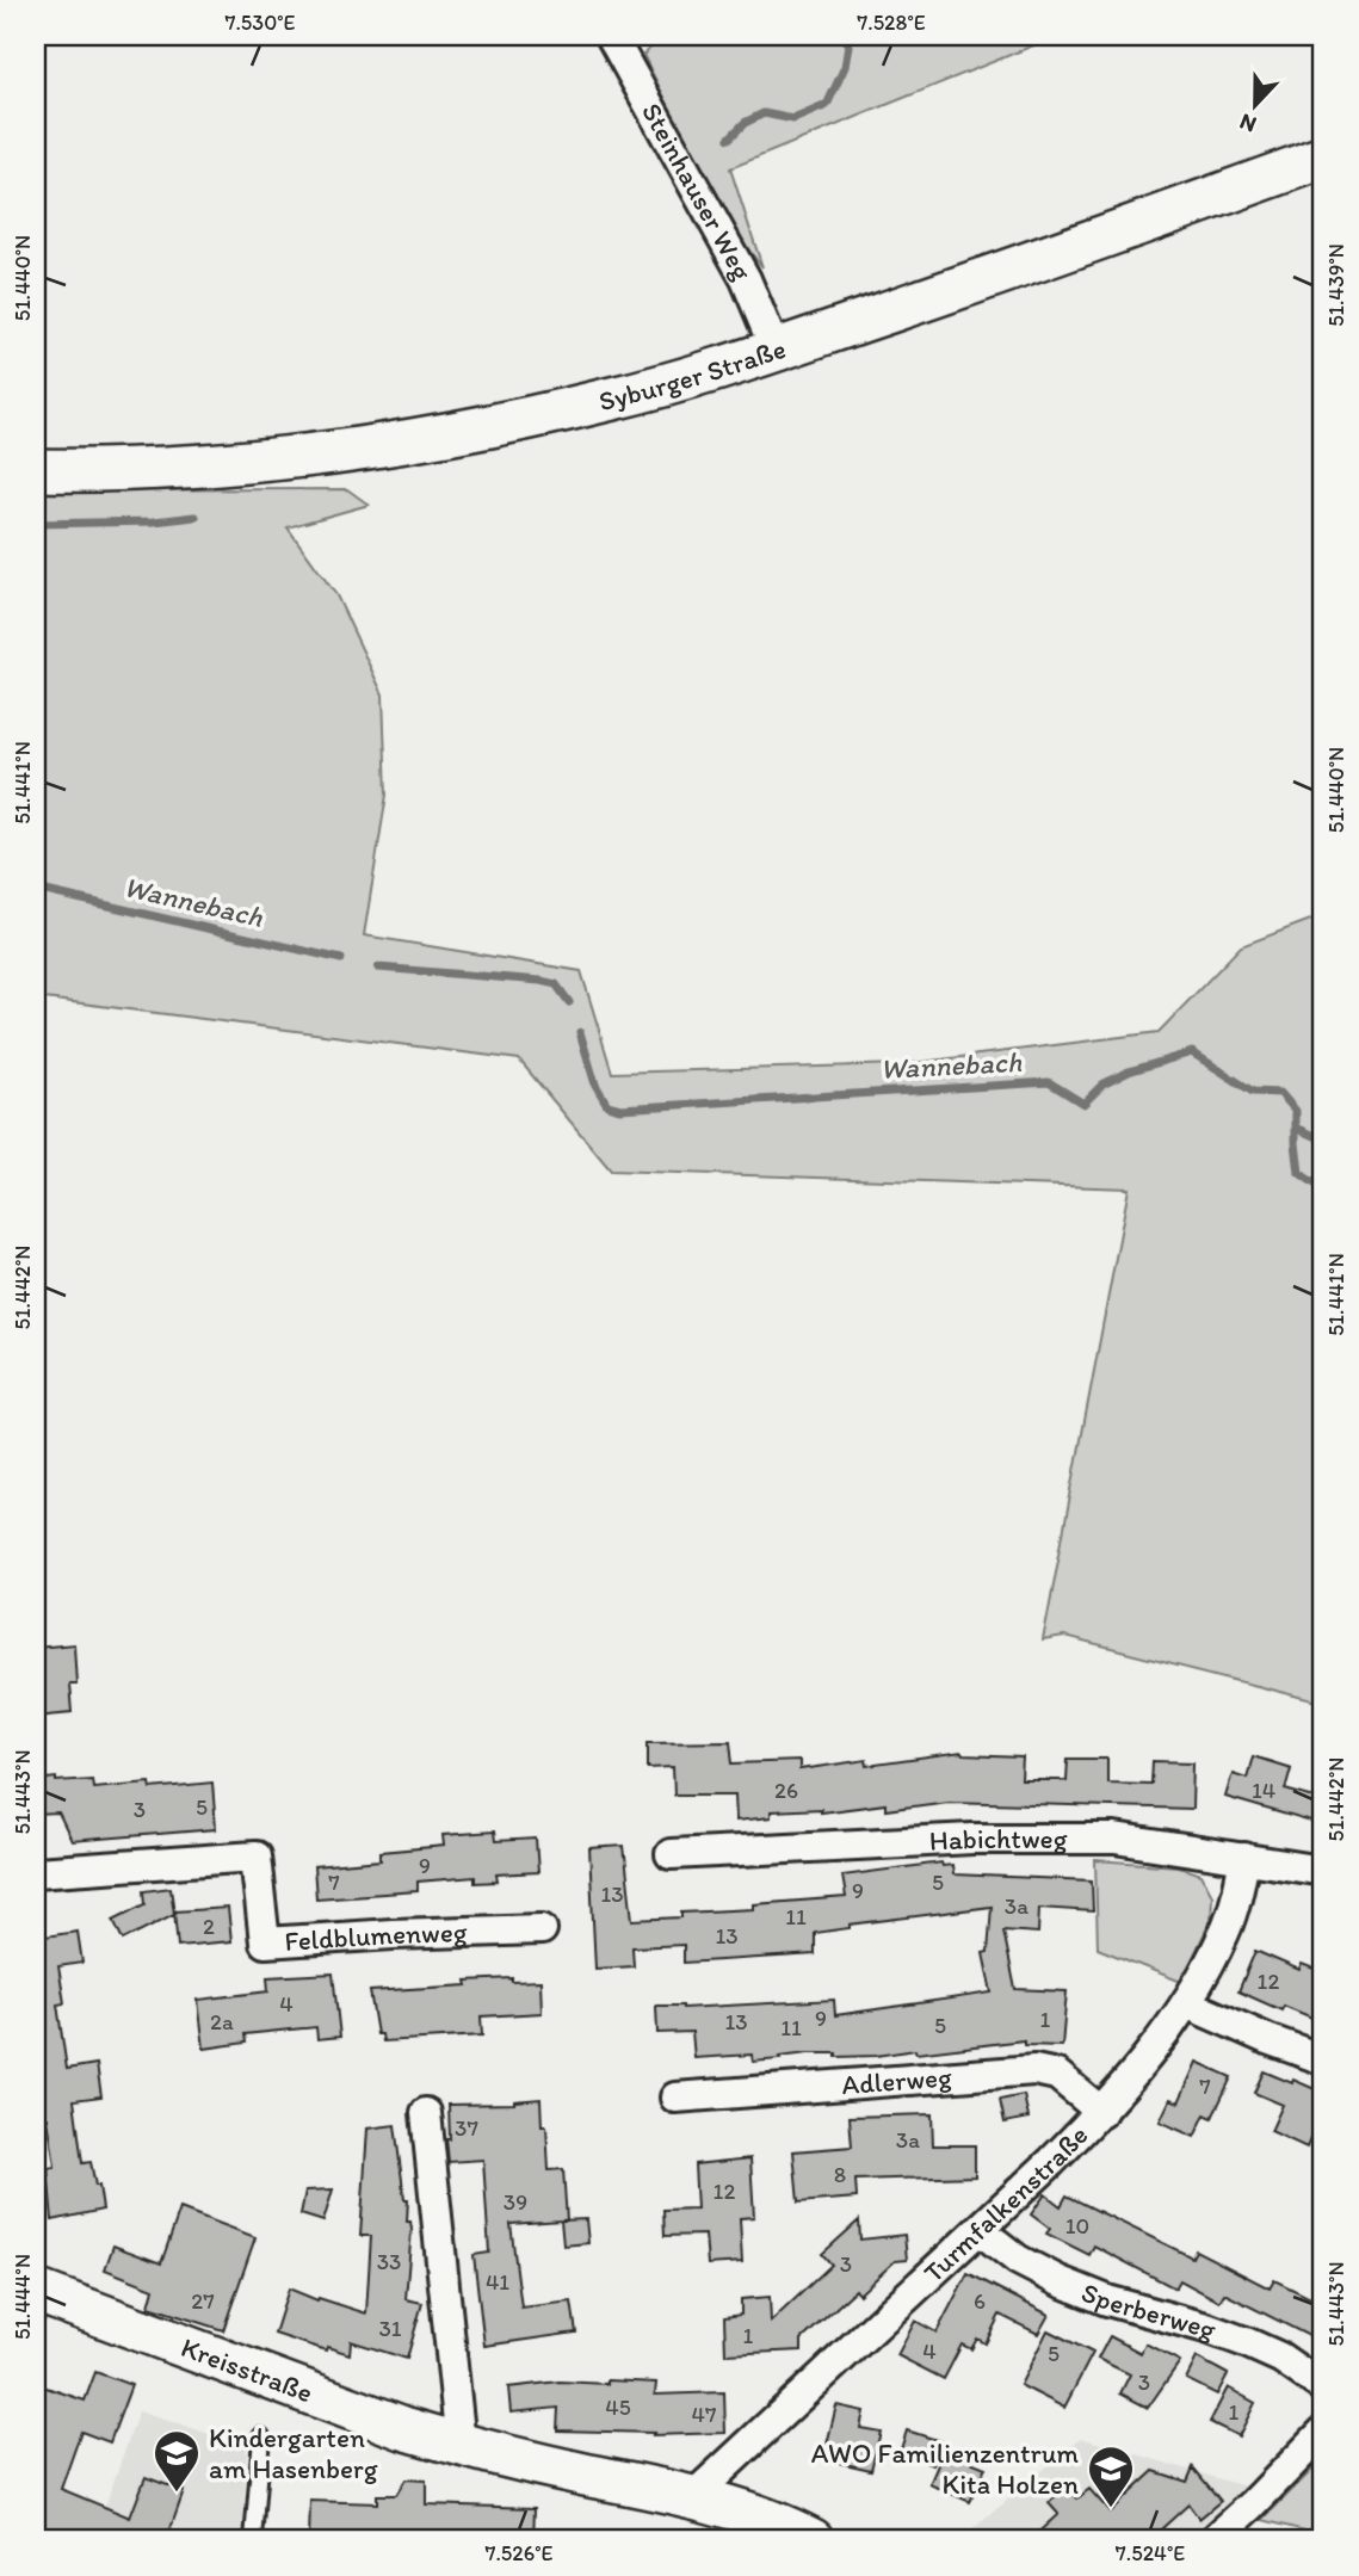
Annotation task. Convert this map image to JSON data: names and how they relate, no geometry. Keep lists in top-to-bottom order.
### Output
{
  "streets": {
    "street": [
      "Steinhauser Weg",
      "Syburger Straße",
      "Habichtweg",
      "Feldblumenweg",
      "Adlerweg",
      "Turmfalkenstraße",
      "Sperberweg",
      "Kreisstraße"
    ]
  },
  "crossings": [
    ["Steinhauser Weg", "Syburger Straße"],
    ["Habichtweg", "Turmfalkenstraße"],
    ["Adlerweg", "Turmfalkenstraße"],
    ["Turmfalkenstraße", "Sperberweg"],
    ["Turmfalkenstraße", "Kreisstraße"]
  ],
  "water": ["Wannebach"],
  "places": {
    "school or university": ["Kindergarten am Hasenberg", "AWO Familienzentrum Kita Holzen"]
  },
  "house_numbers": [
    "26",
    "14",
    "5",
    "3",
    "9",
    "7",
    "5",
    "9",
    "13",
    "3a",
    "11",
    "2",
    "13",
    "12",
    "4",
    "9",
    "1",
    "2a",
    "13",
    "5",
    "11",
    "7",
    "37",
    "3a",
    "8",
    "12",
    "39",
    "10",
    "33",
    "3",
    "41",
    "27",
    "6",
    "31",
    "1",
    "4",
    "5",
    "3",
    "45",
    "1",
    "47"
  ],
  "north": "bottom",
  "coordinates": [
    "7.530°E",
    "7.528°E",
    "51.440°N",
    "51.439°N",
    "51.441°N",
    "51.442°N",
    "51.443°N",
    "51.444°N",
    "7.526°E",
    "7.524°E"
  ]
}
